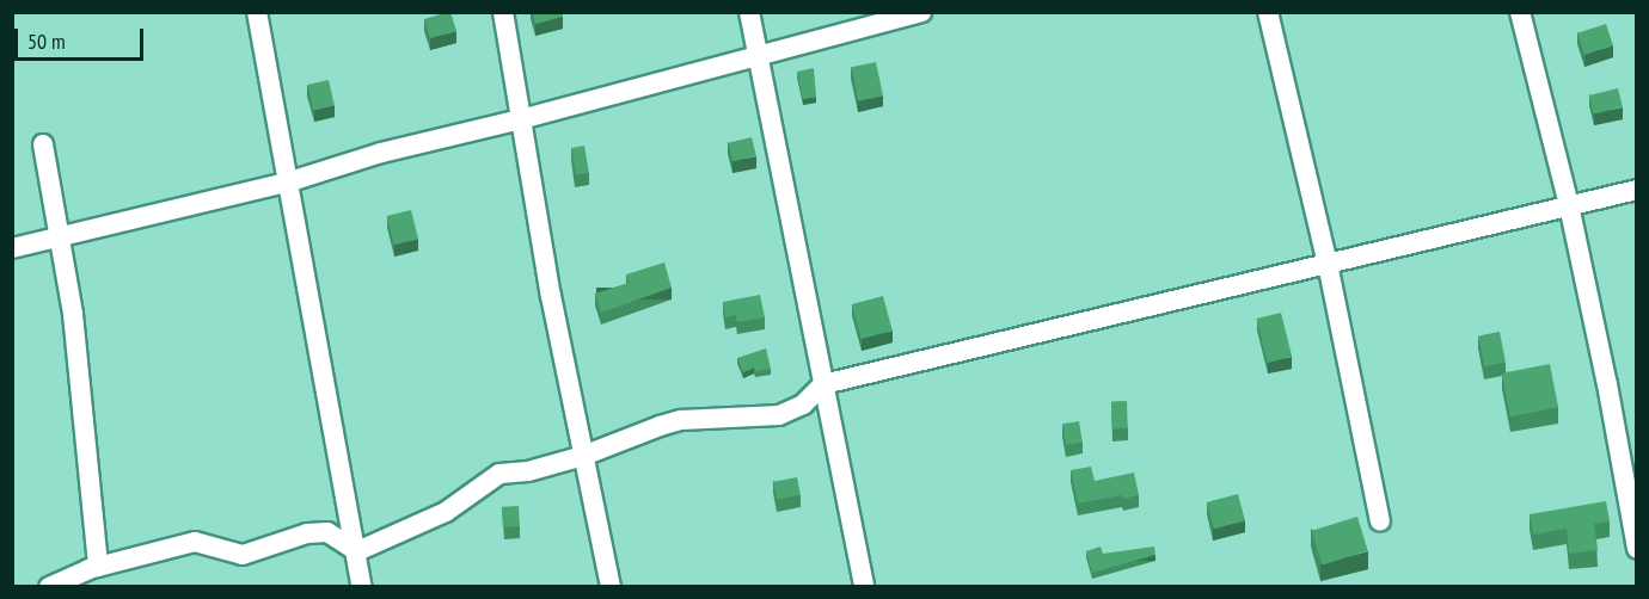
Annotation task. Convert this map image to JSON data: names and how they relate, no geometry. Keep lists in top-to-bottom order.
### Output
{
  "scale_bar": "50 m"
}
